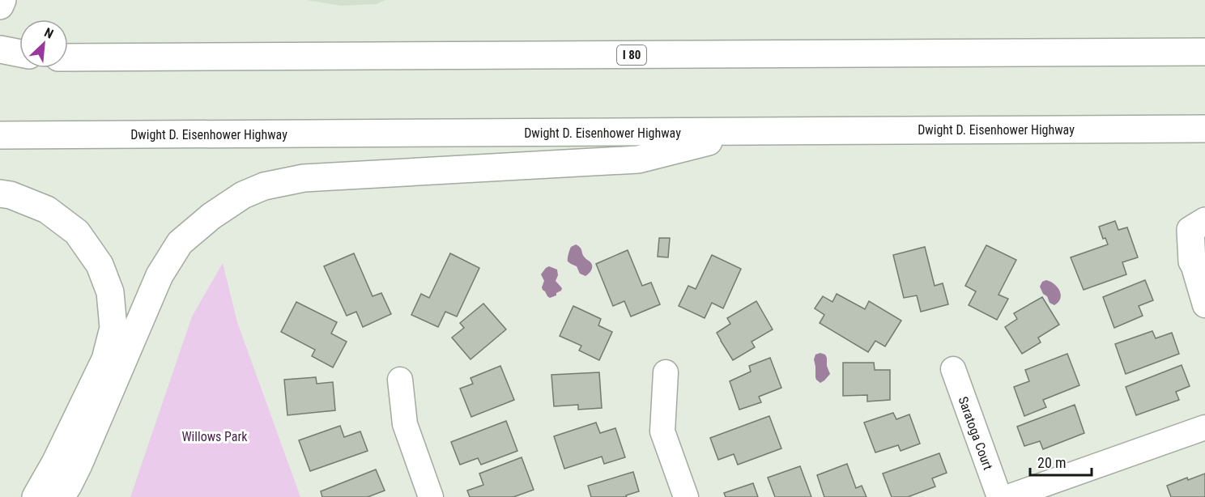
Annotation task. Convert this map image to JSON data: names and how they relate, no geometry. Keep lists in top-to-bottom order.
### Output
{
  "streets": {
    "main road": ["I 80", "Dwight D. Eisenhower Highway"],
    "street": ["Saratoga Court"]
  },
  "parks": ["Willows Park"],
  "scale_bar": "20 m",
  "north": "top right"
}
